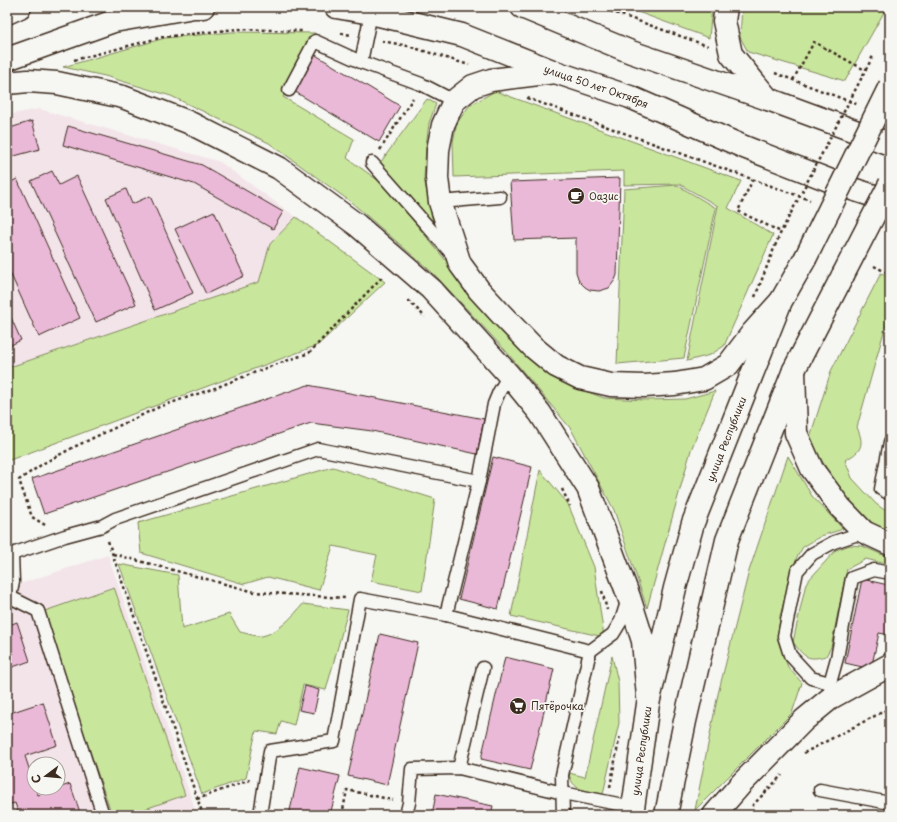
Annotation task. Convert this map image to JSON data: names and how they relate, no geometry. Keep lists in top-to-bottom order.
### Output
{
  "streets": {
    "main road": ["улица 50 лет Октября", "улица Республики"]
  },
  "places": {
    "cafe": ["Оазис"],
    "supermarket": ["Пятёрочка"]
  },
  "north": "left"
}
